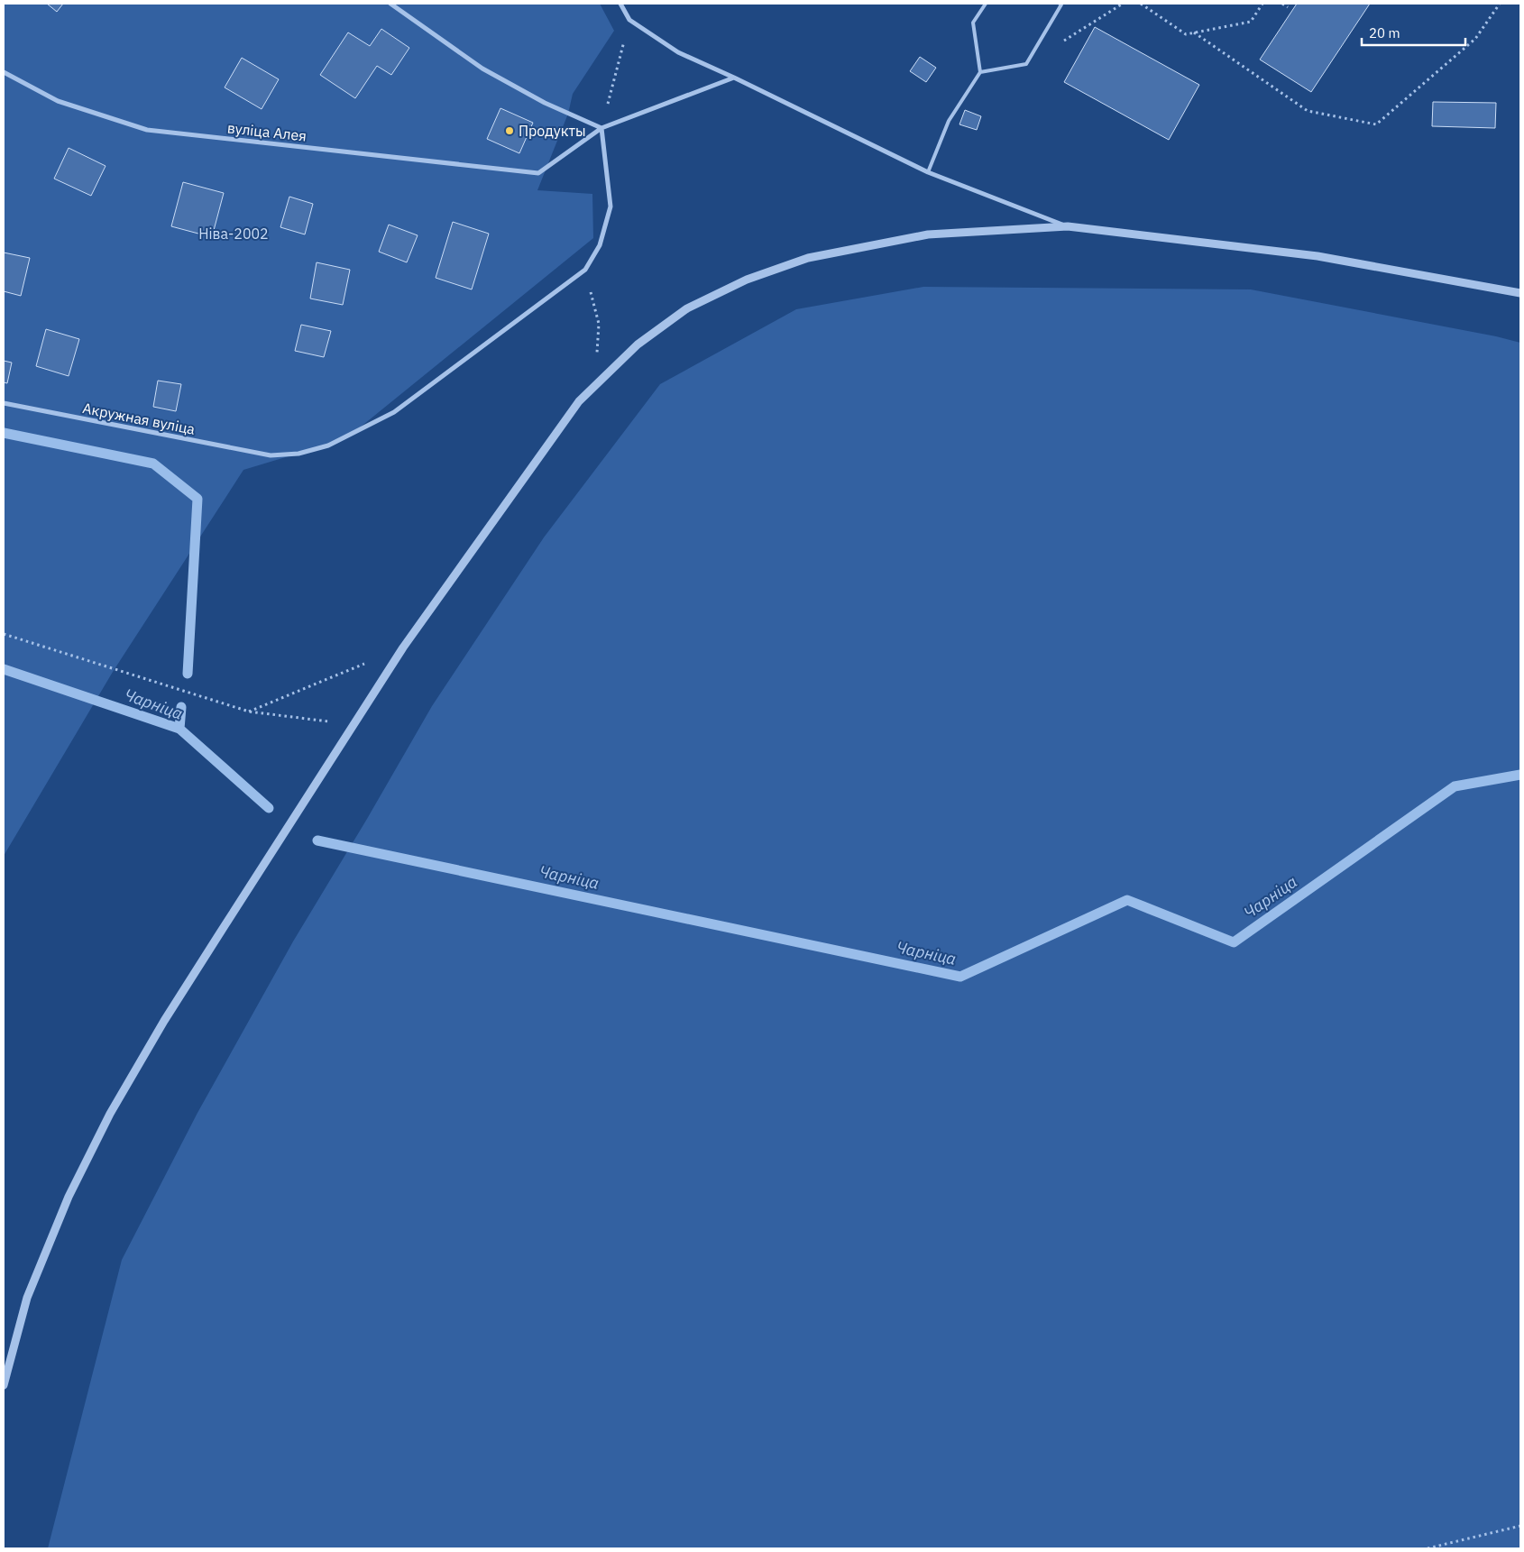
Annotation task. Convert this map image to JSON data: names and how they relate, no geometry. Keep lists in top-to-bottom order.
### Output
{
  "streets": {
    "street": ["вуліца Алея", "Акружная вуліца"]
  },
  "water": ["Чарніца"],
  "parks": ["Ніва-2002"],
  "places": ["Продукты"],
  "scale_bar": "20 m"
}
